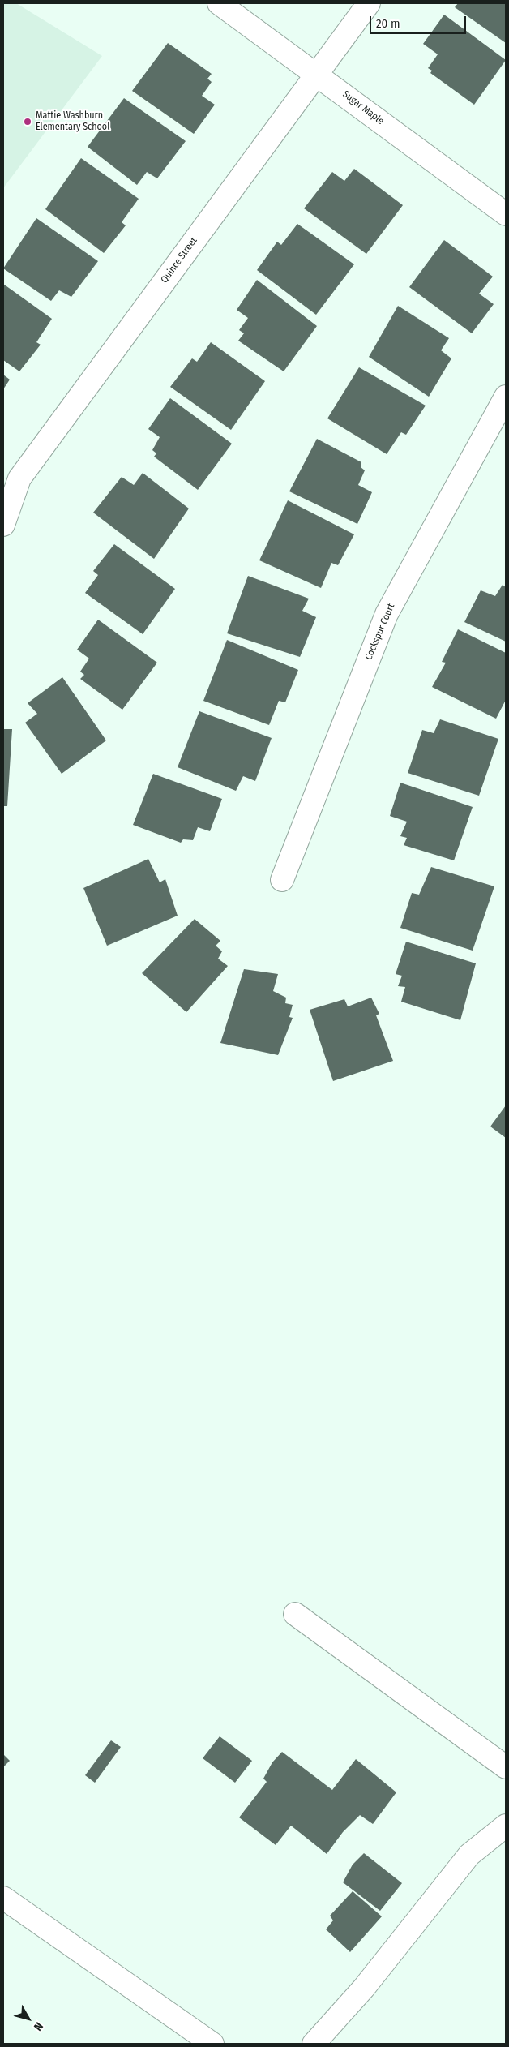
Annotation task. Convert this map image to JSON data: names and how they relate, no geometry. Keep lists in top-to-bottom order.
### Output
{
  "streets": {
    "street": ["Sugar Maple", "Quince Street", "Cockspur Court"]
  },
  "crossings": [
    ["Sugar Maple", "Quince Street"]
  ],
  "places": ["Mattie Washburn Elementary School"],
  "scale_bar": "20 m",
  "north": "bottom right"
}
